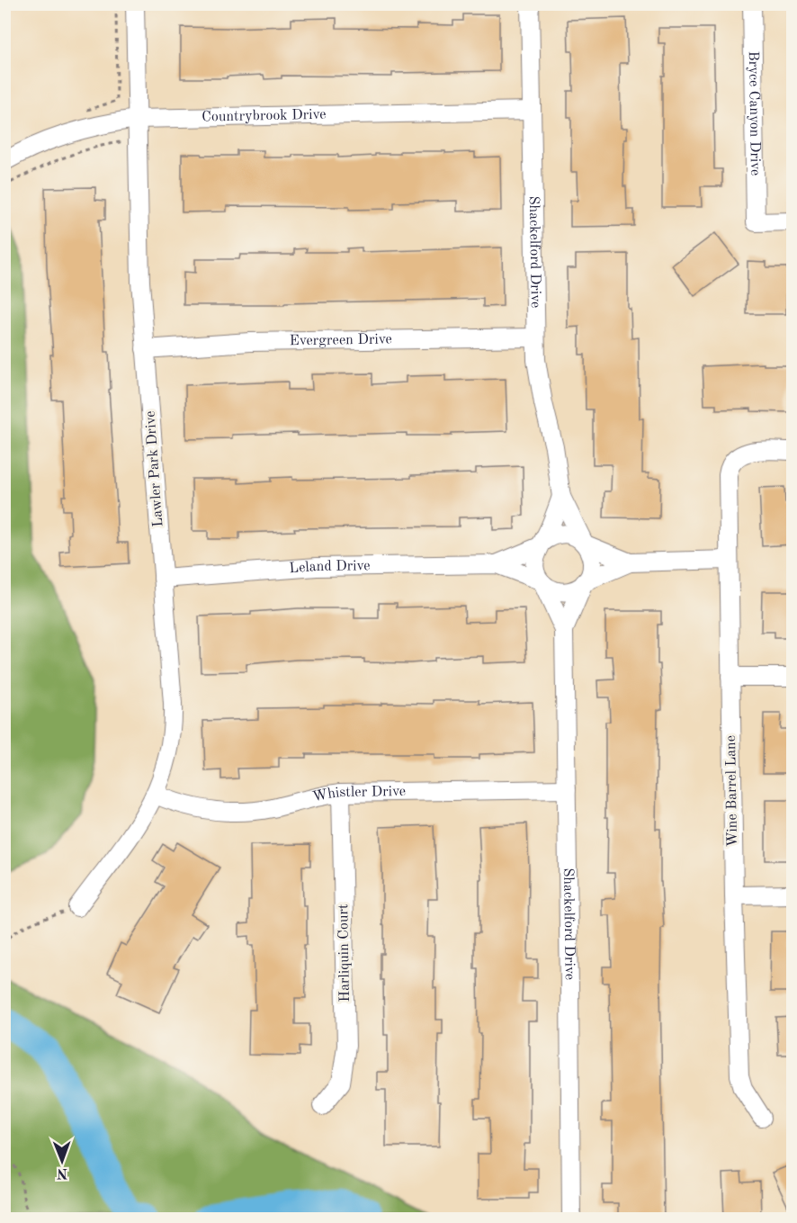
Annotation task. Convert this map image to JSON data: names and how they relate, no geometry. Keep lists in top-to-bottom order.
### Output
{
  "streets": {
    "street": [
      "Bryce Canyon Drive",
      "Countrybrook Drive",
      "Shackelford Drive",
      "Evergreen Drive",
      "Lawler Park Drive",
      "Leland Drive",
      "Wine Barrel Lane",
      "Whistler Drive",
      "Harliquin Court"
    ]
  },
  "crossings": [
    ["Countrybrook Drive", "Shackelford Drive"],
    ["Countrybrook Drive", "Lawler Park Drive"],
    ["Shackelford Drive", "Evergreen Drive"],
    ["Shackelford Drive", "Leland Drive"],
    ["Shackelford Drive", "Whistler Drive"],
    ["Evergreen Drive", "Lawler Park Drive"],
    ["Lawler Park Drive", "Leland Drive"],
    ["Lawler Park Drive", "Whistler Drive"],
    ["Whistler Drive", "Harliquin Court"]
  ],
  "north": "bottom"
}
